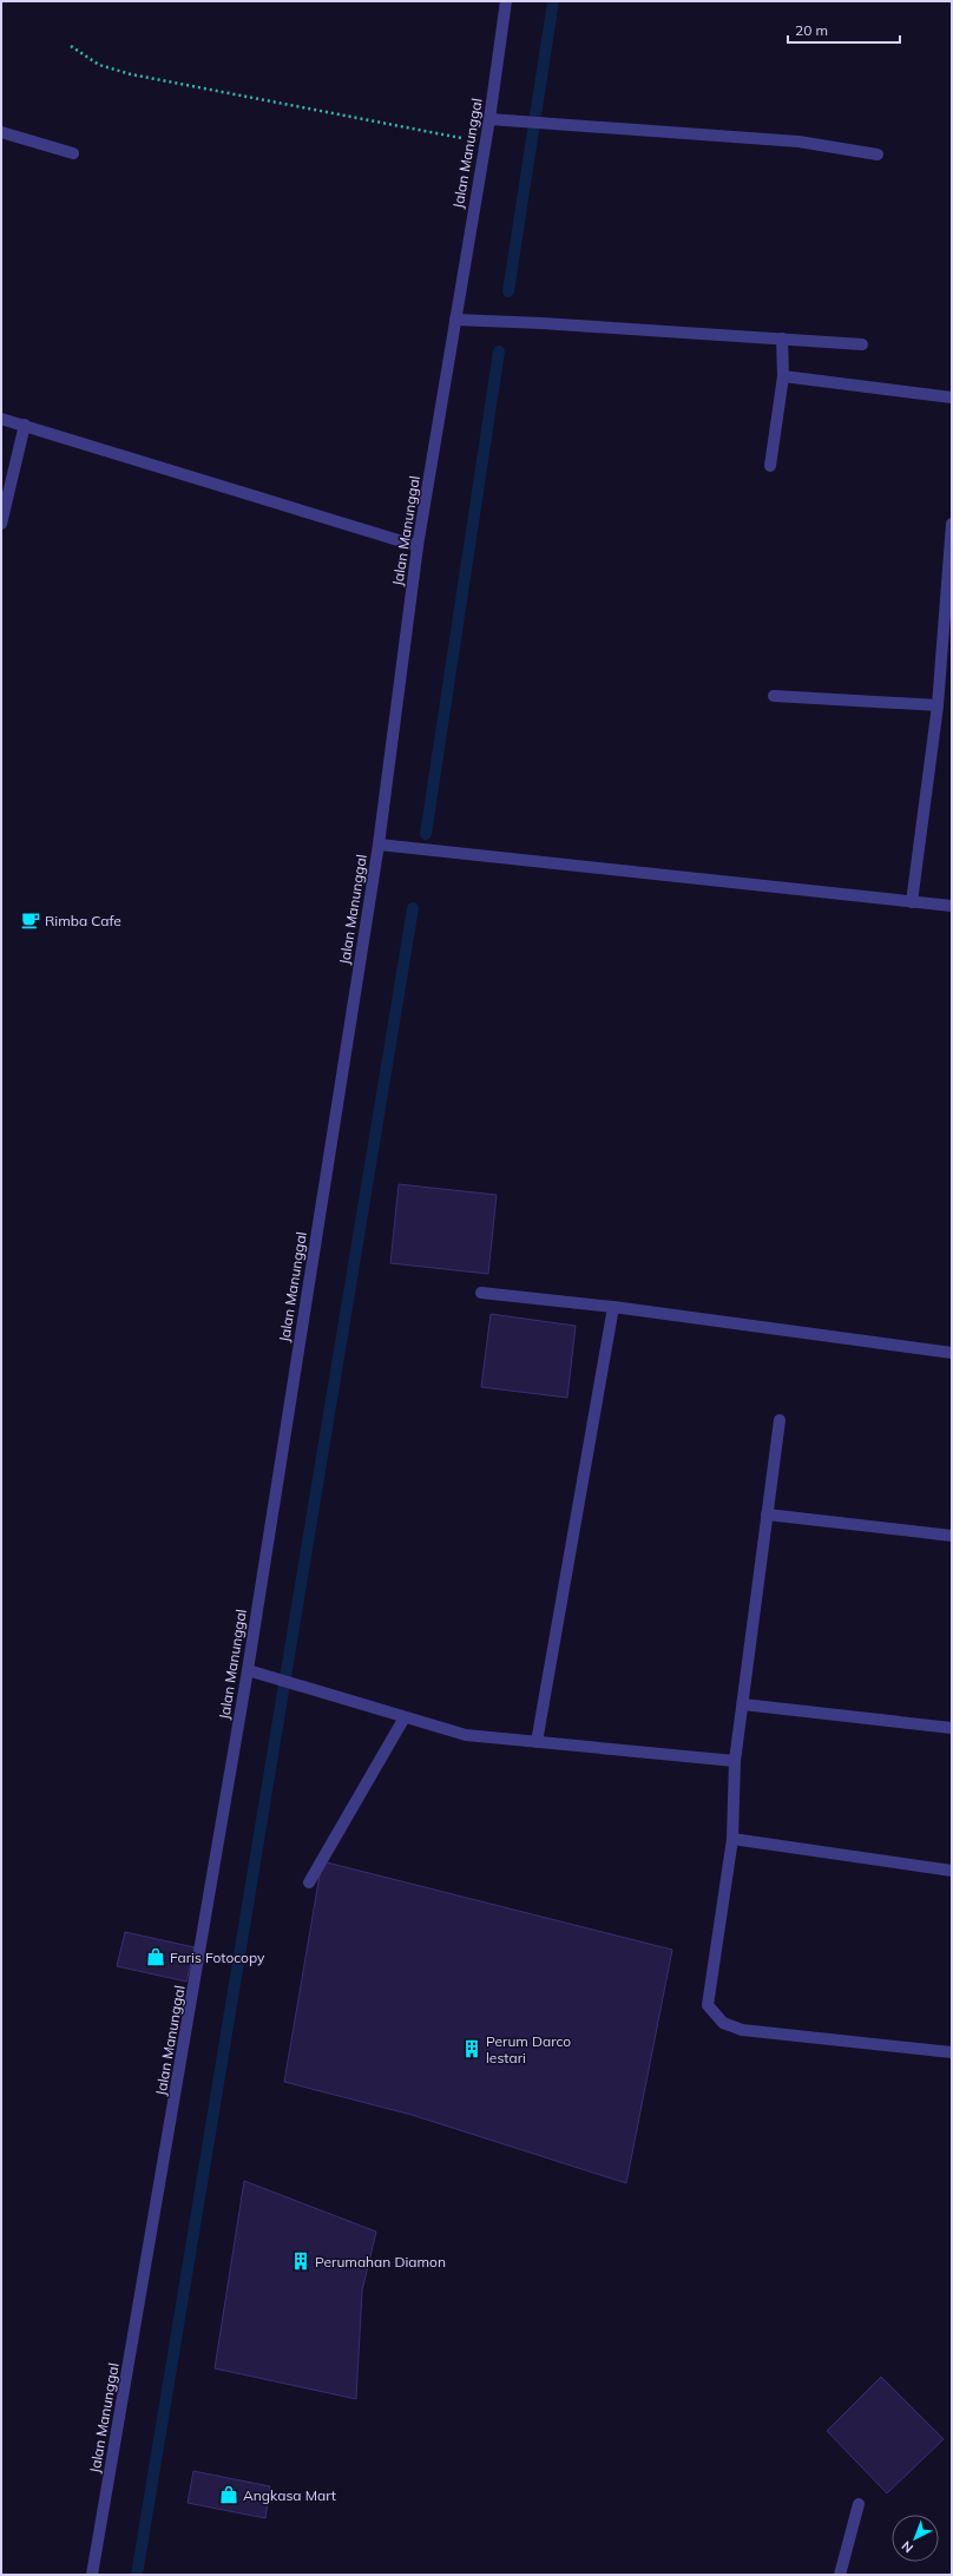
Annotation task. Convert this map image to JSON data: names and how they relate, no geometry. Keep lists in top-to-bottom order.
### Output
{
  "streets": {
    "street": ["Jalan Manunggal"]
  },
  "places": {
    "cafe": ["Rimba Cafe"],
    "shop": ["Faris Fotocopy", "Angkasa Mart"],
    "building": ["Perum Darco lestari", "Perumahan Diamon"]
  },
  "scale_bar": "20 m",
  "north": "bottom left"
}
